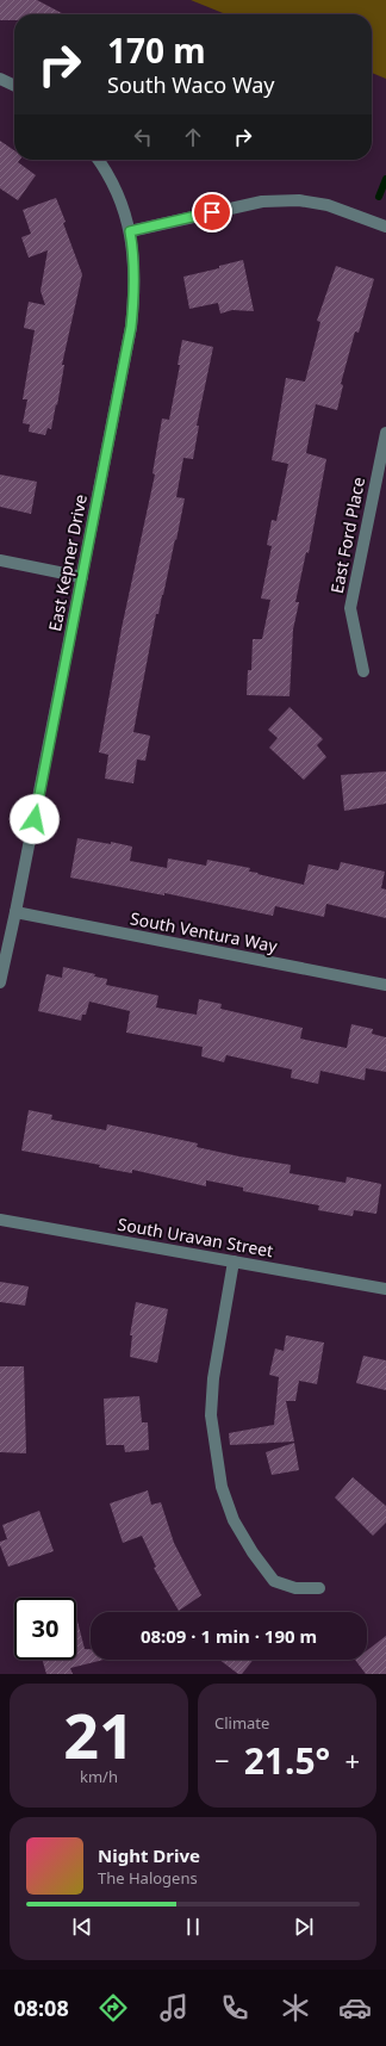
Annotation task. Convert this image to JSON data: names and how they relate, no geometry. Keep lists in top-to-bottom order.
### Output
{
  "streets": {
    "street": [
      "East Ford Place",
      "East Kepner Drive",
      "South Ventura Way",
      "South Uravan Street"
    ]
  },
  "crossings": [
    ["East Kepner Drive", "South Ventura Way"]
  ],
  "page": {
    "turn": ["170 m", "South Waco Way"],
    "limit": "30",
    "trip": "08:09 · 1 min · 190 m",
    "tile": [
      ["21", "km/h"],
      "Climate"
    ],
    "heat": ["−", "21.5°", "+"],
    "song": ["Night Drive", "The Halogens"],
    "tabs": "08:08"
  }
}
